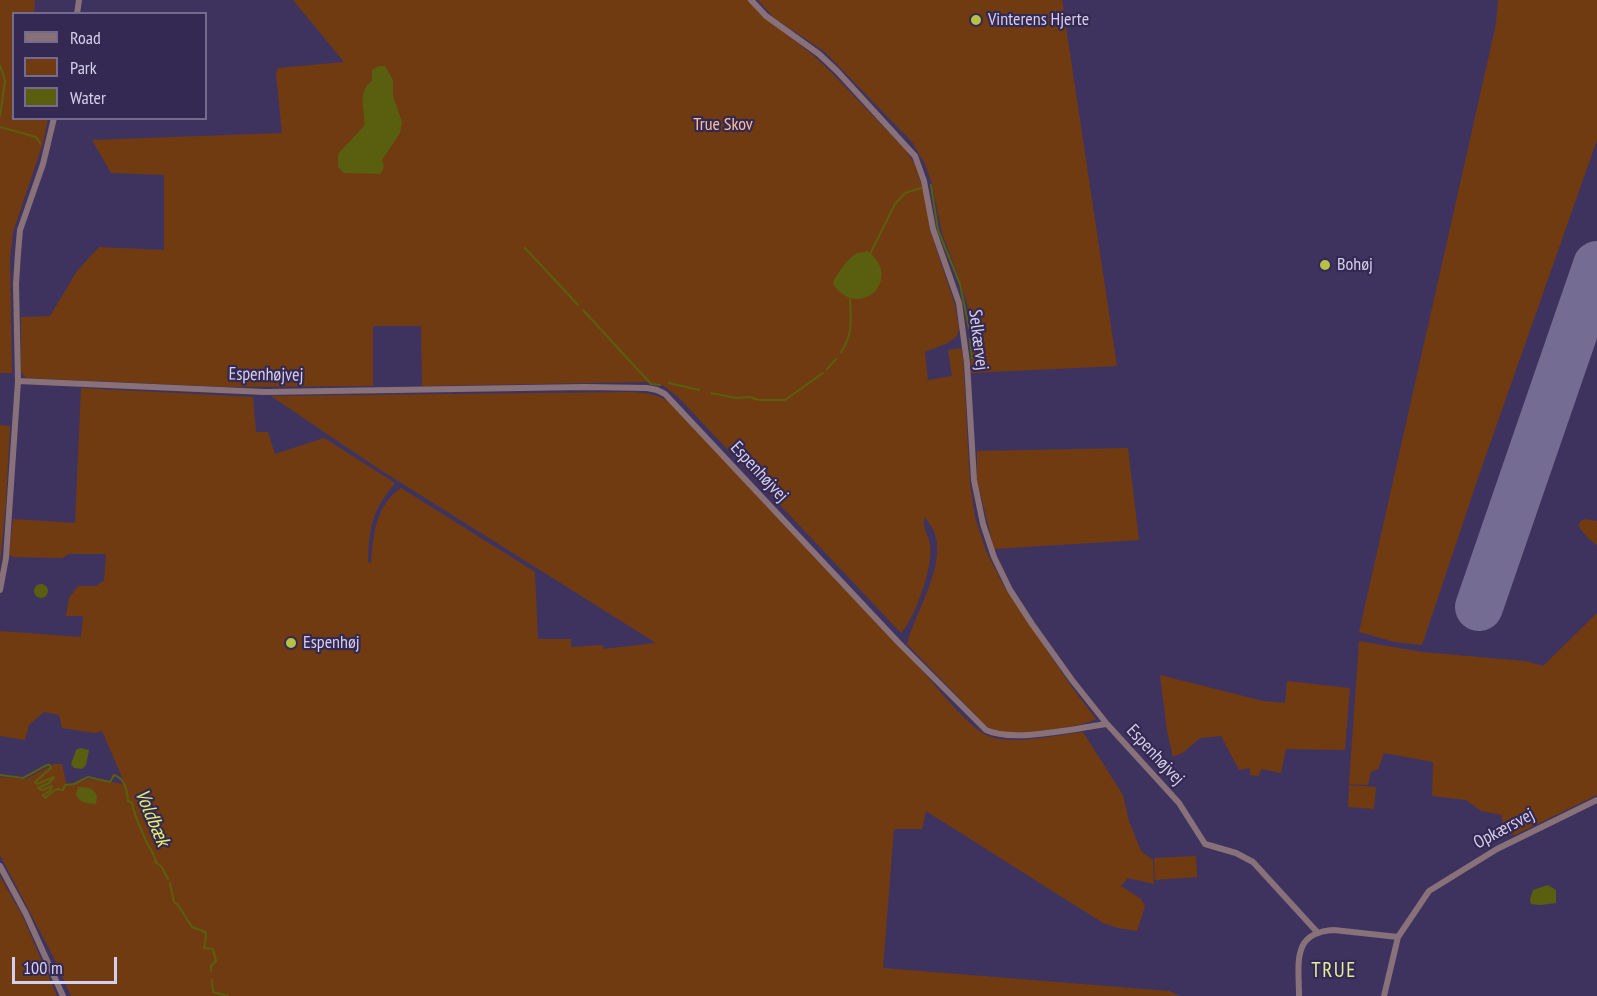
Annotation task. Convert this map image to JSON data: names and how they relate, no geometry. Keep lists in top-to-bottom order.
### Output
{
  "streets": {
    "street": ["Selkærvej", "Espenhøjvej", "Opkærsvej"]
  },
  "crossings": [
    ["Selkærvej", "Espenhøjvej"]
  ],
  "districts": ["TRUE"],
  "water": ["Voldbæk"],
  "parks": ["True Skov"],
  "places": ["Vinterens Hjerte", "Bohøj", "Espenhøj"],
  "legend": ["Road", "Park", "Water"],
  "scale_bar": "100 m"
}
